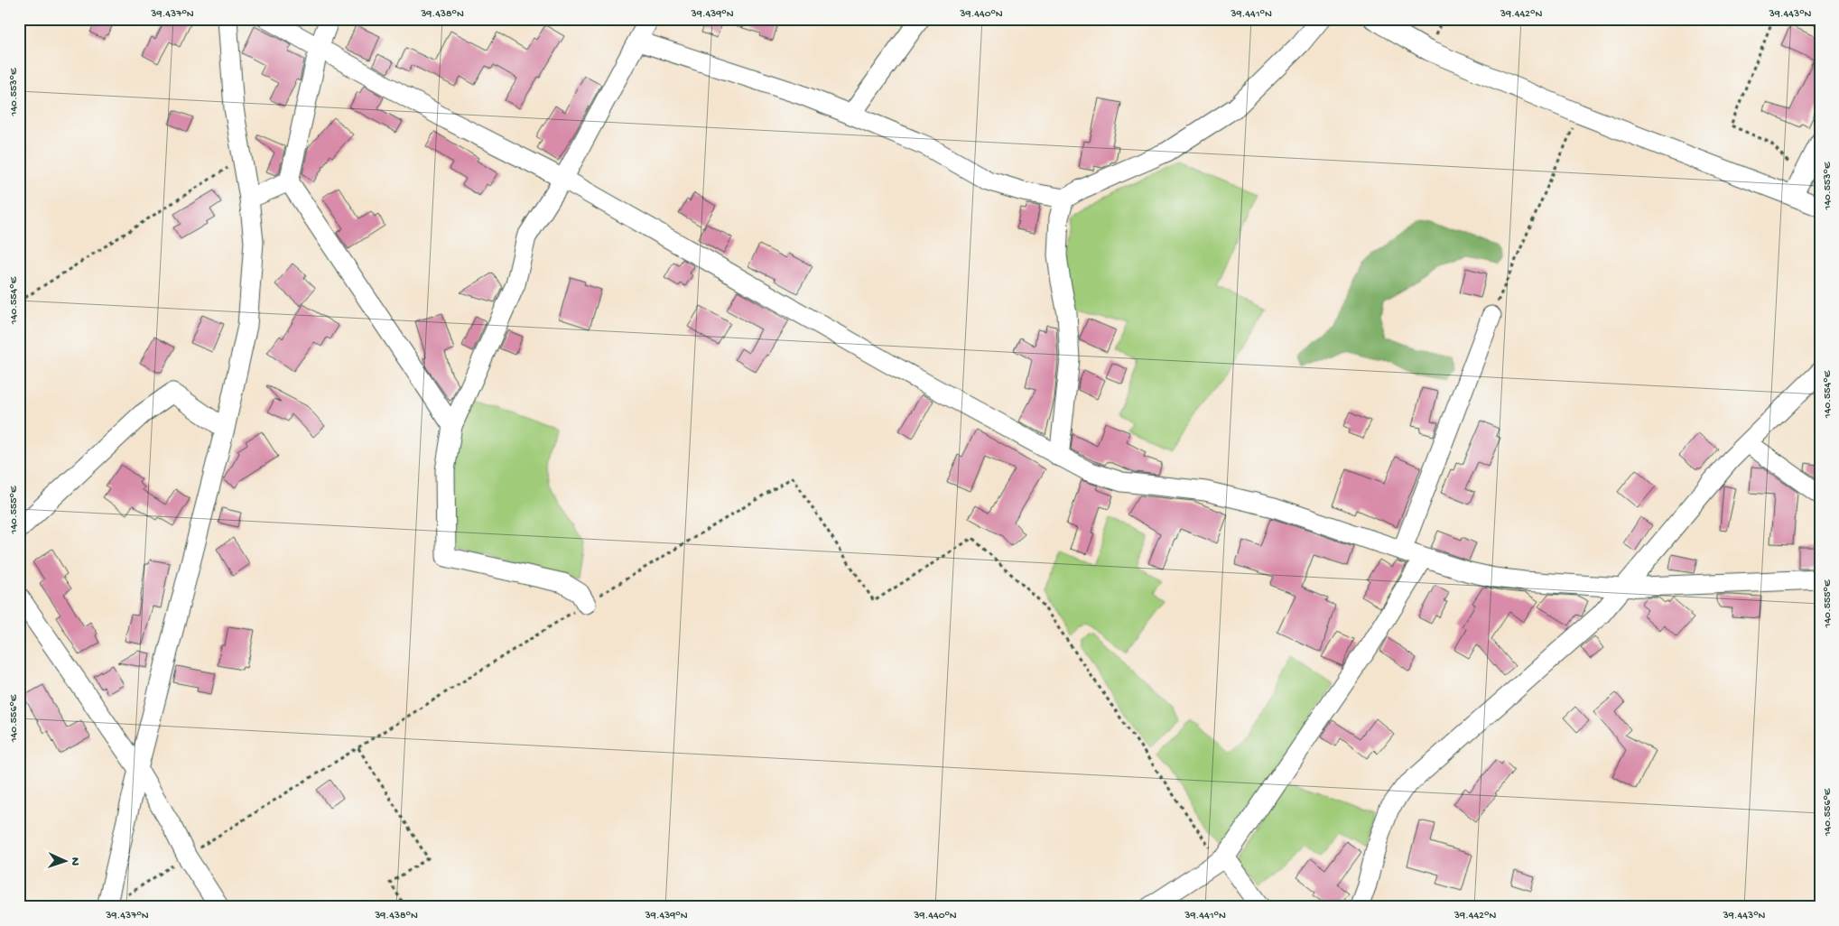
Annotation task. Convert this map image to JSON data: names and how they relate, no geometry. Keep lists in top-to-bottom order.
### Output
{
  "north": "right",
  "coordinates": [
    "39.437°N",
    "39.438°N",
    "39.439°N",
    "39.440°N",
    "39.441°N",
    "39.442°N",
    "39.443°N",
    "140.553°E",
    "140.554°E",
    "140.555°E",
    "140.556°E"
  ]
}
